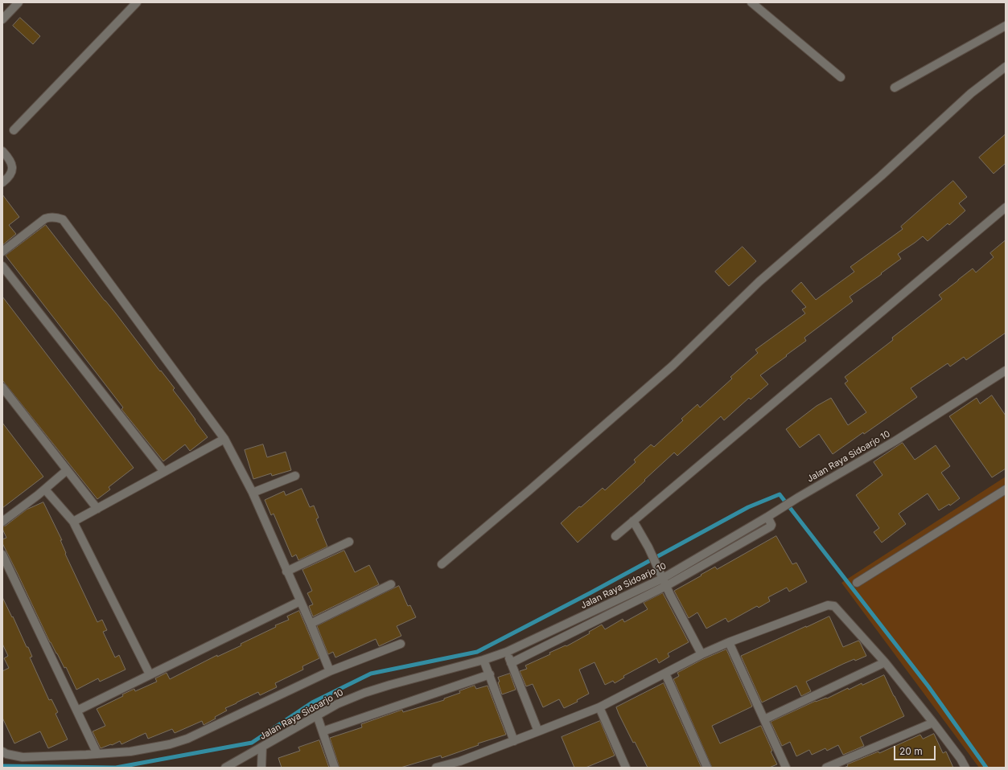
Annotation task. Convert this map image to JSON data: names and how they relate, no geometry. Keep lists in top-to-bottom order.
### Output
{
  "streets": {
    "street": ["Jalan Raya Sidoarjo 10"]
  },
  "scale_bar": "20 m"
}
